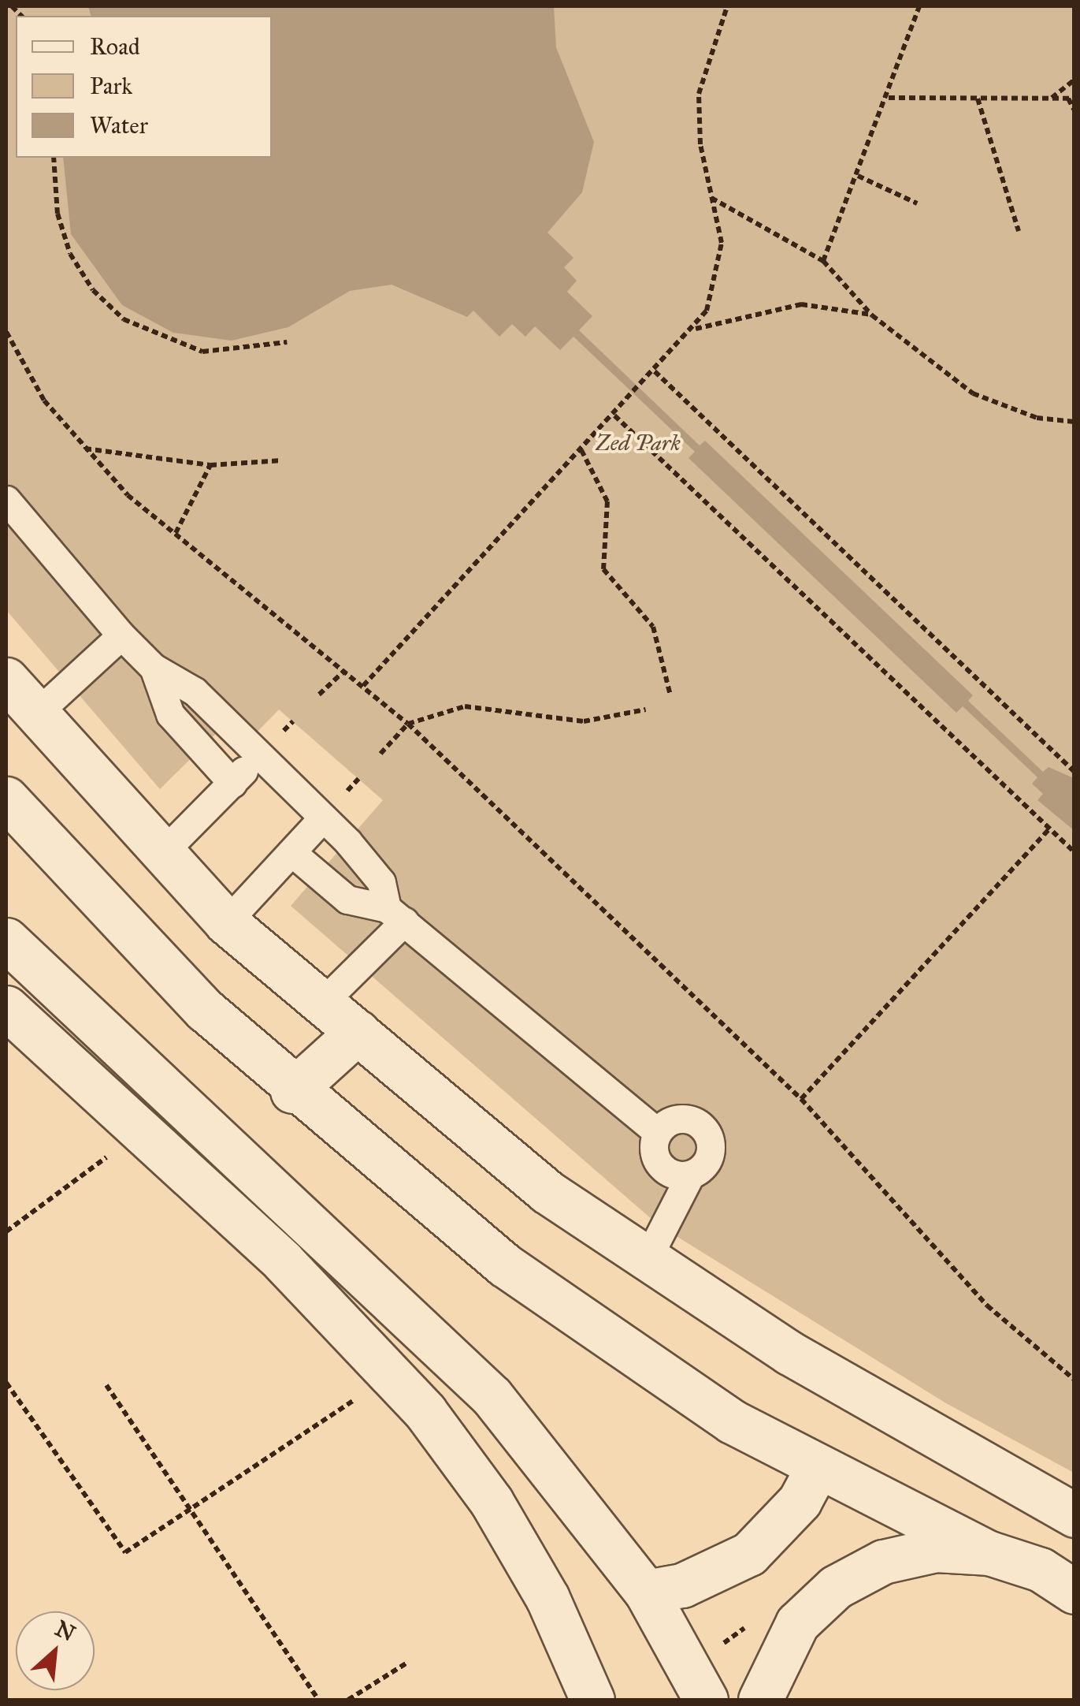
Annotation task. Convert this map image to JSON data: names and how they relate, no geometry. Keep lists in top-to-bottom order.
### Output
{
  "parks": ["Zed Park"],
  "legend": ["Road", "Park", "Water"],
  "north": "top right"
}
